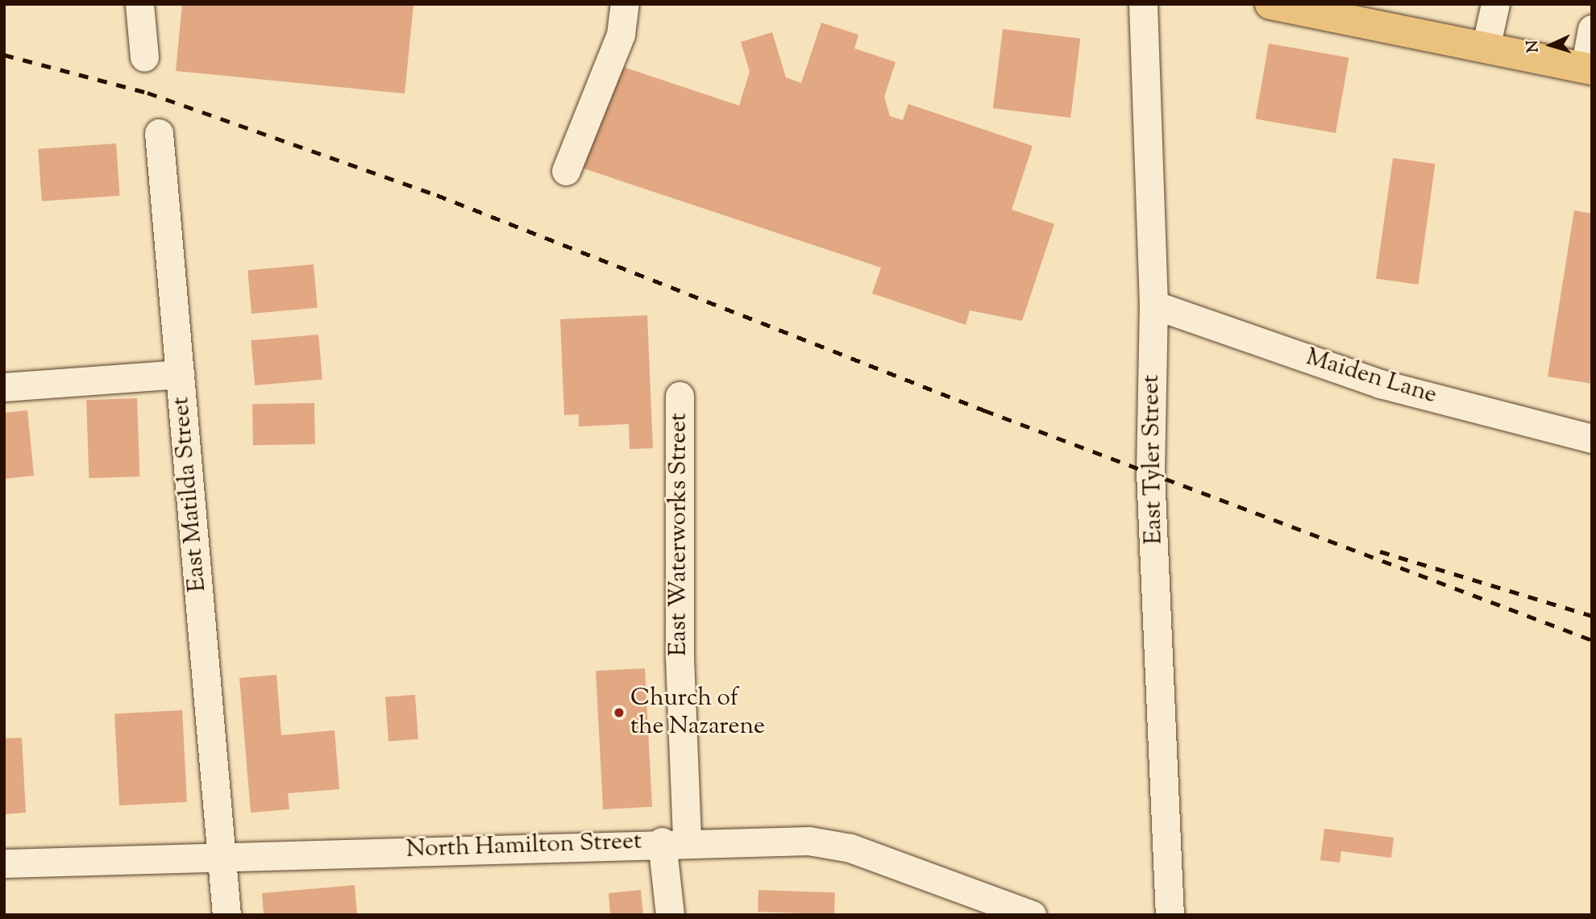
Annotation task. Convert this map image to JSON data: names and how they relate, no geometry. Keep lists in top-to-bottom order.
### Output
{
  "streets": {
    "street": [
      "Maiden Lane",
      "East Tyler Street",
      "East Matilda Street",
      "East Waterworks Street",
      "North Hamilton Street"
    ]
  },
  "crossings": [
    ["Maiden Lane", "East Tyler Street"],
    ["East Matilda Street", "North Hamilton Street"],
    ["East Waterworks Street", "North Hamilton Street"]
  ],
  "places": ["Church of the Nazarene"],
  "north": "left"
}
